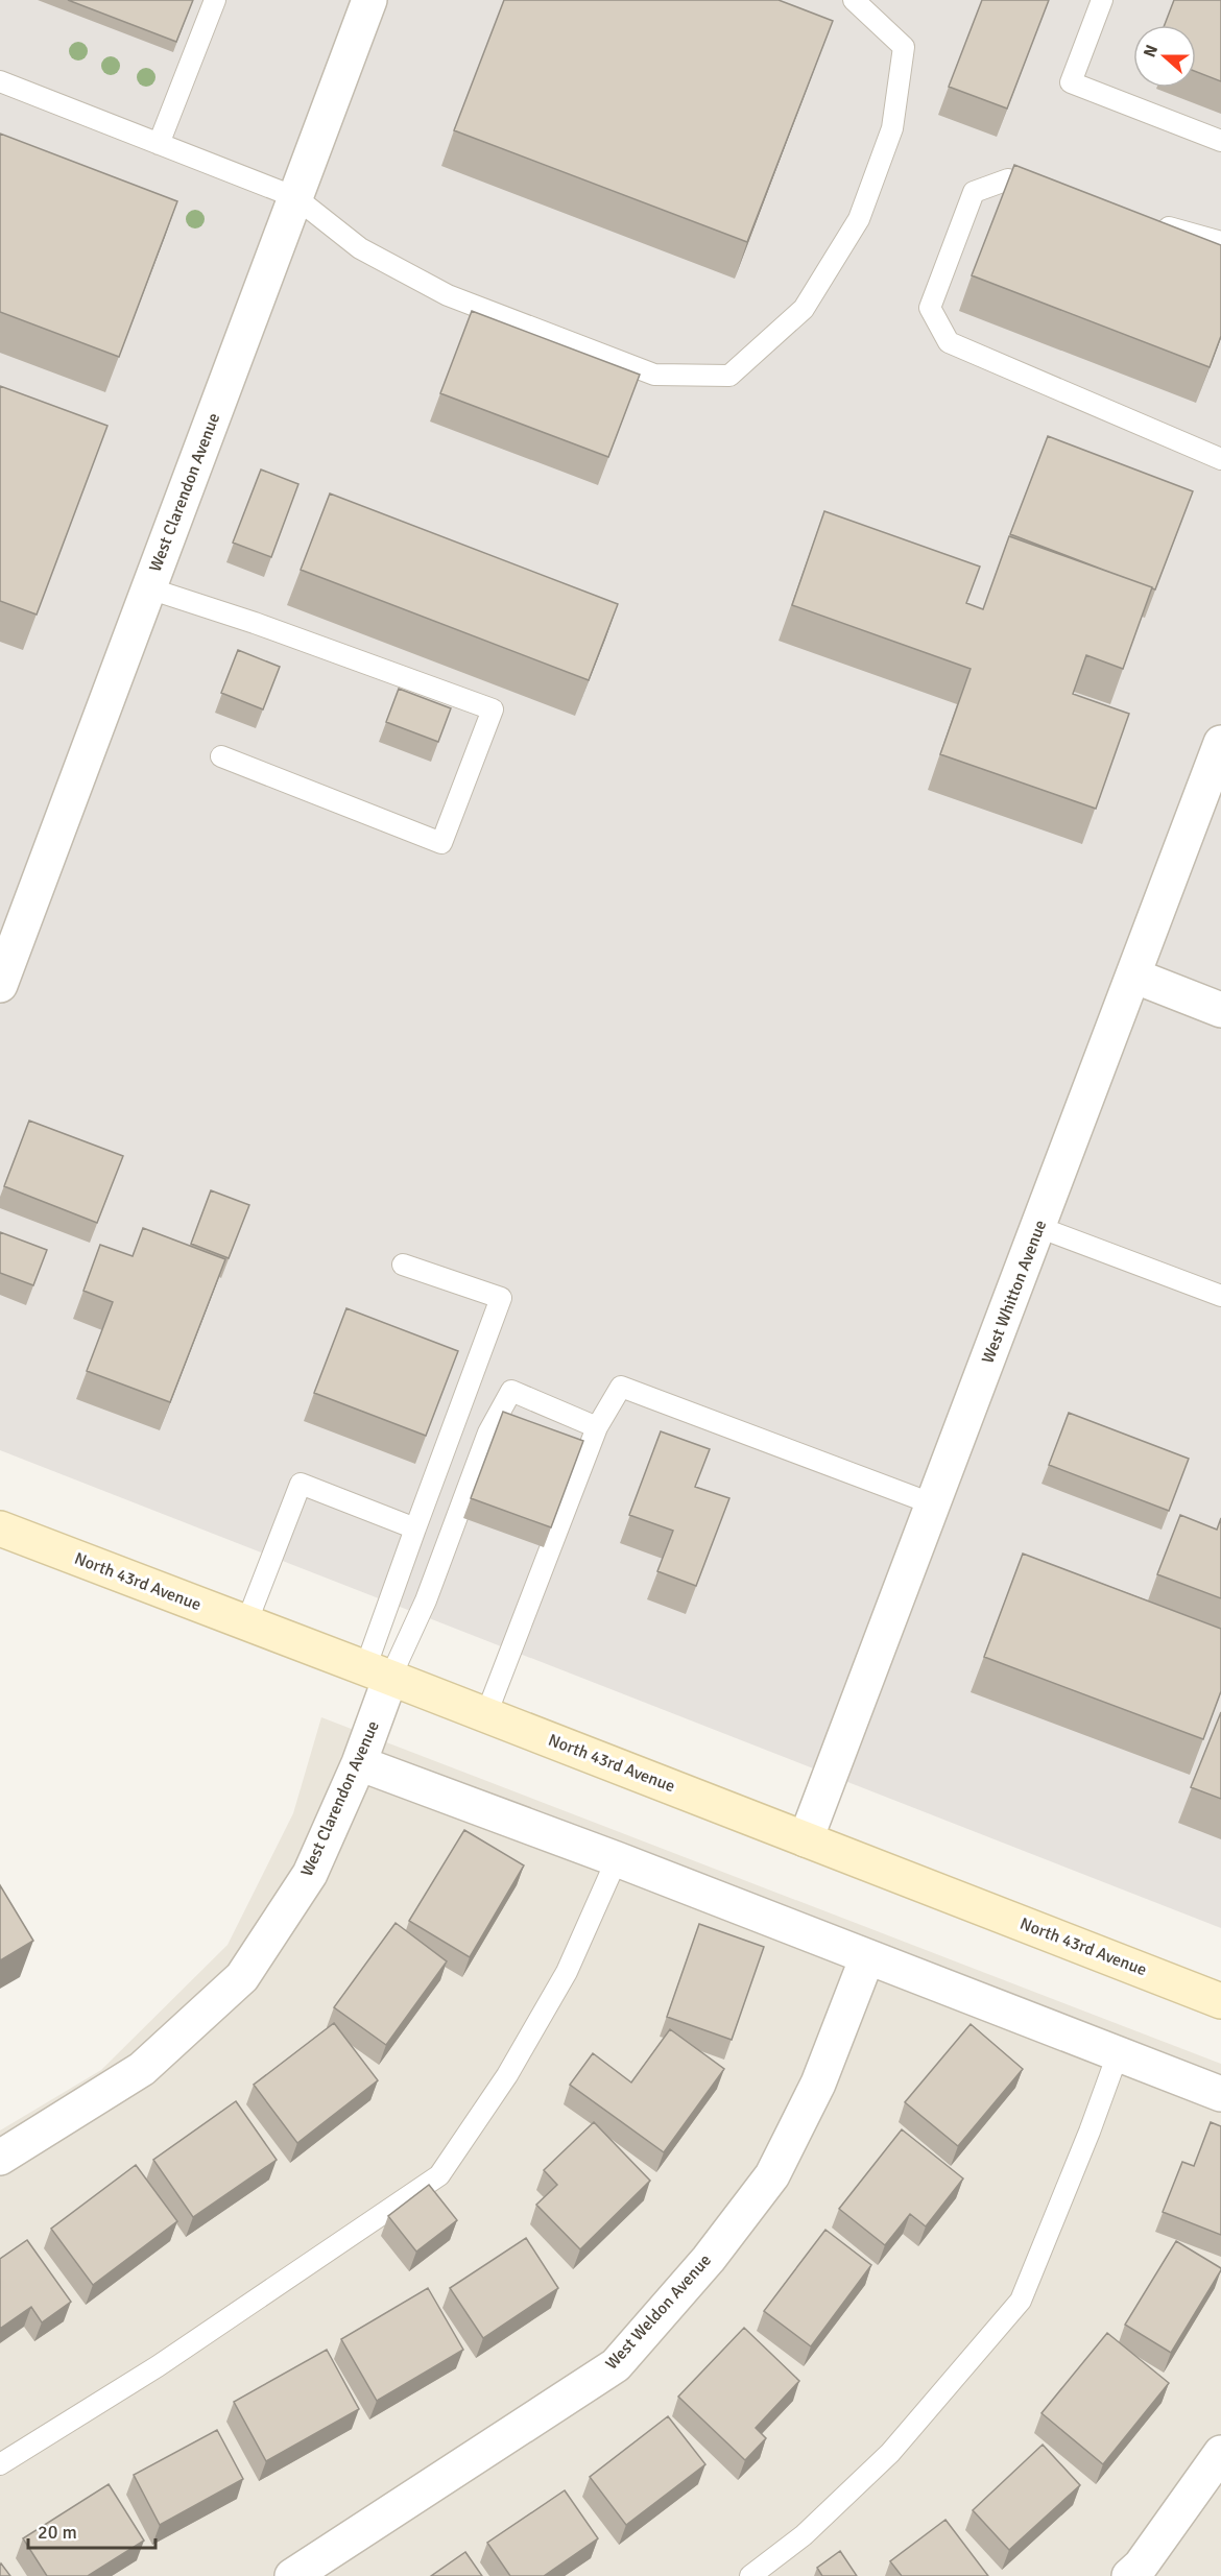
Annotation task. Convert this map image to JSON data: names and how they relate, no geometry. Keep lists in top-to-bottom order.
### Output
{
  "streets": {
    "main road": ["North 43rd Avenue"],
    "street": ["West Clarendon Avenue", "West Whitton Avenue", "West Weldon Avenue"]
  },
  "crossings": [
    ["West Clarendon Avenue", "North 43rd Avenue"],
    ["West Whitton Avenue", "North 43rd Avenue"]
  ],
  "scale_bar": "20 m",
  "north": "left"
}
